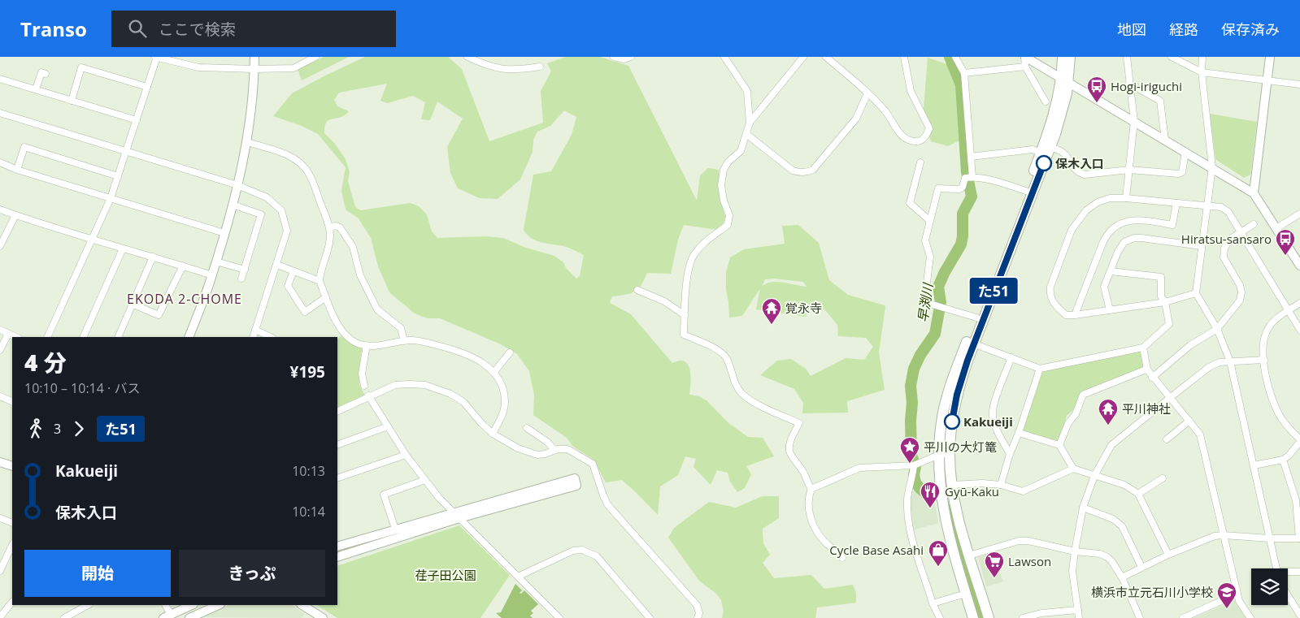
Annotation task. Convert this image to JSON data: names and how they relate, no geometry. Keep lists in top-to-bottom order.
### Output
{
  "districts": ["EKODA 2-CHOME"],
  "water": ["早渕川"],
  "parks": ["荏子田公園"],
  "places": {
    "bus stop": ["Hogi-iriguchi", "Hiratsu-sansaro"],
    "other": ["保木入口", "Kakueiji"],
    "temple": ["覚永寺", "平川神社"],
    "place": ["平川の大灯篭"],
    "restaurant": ["Gyū-Kaku"],
    "shop": ["Cycle Base Asahi"],
    "supermarket": ["Lawson"],
    "school or university": ["横浜市立元石川小学校"]
  },
  "lines": ["bus line た51"],
  "page": {
    "header": "Transo",
    "search": "ここで検索",
    "nav": ["地図", "経路", "保存済み"],
    "on_map": "た51",
    "heading": ["4 分", "10:10 – 10:14 · バス", "¥195"],
    "legs": ["3", "た51"],
    "list": [
      {
        "name": "Kakueiji",
        "value": "10:13"
      },
      {
        "name": "保木入口",
        "value": "10:14"
      }
    ],
    "buttons": ["開始", "きっぷ"]
  }
}
